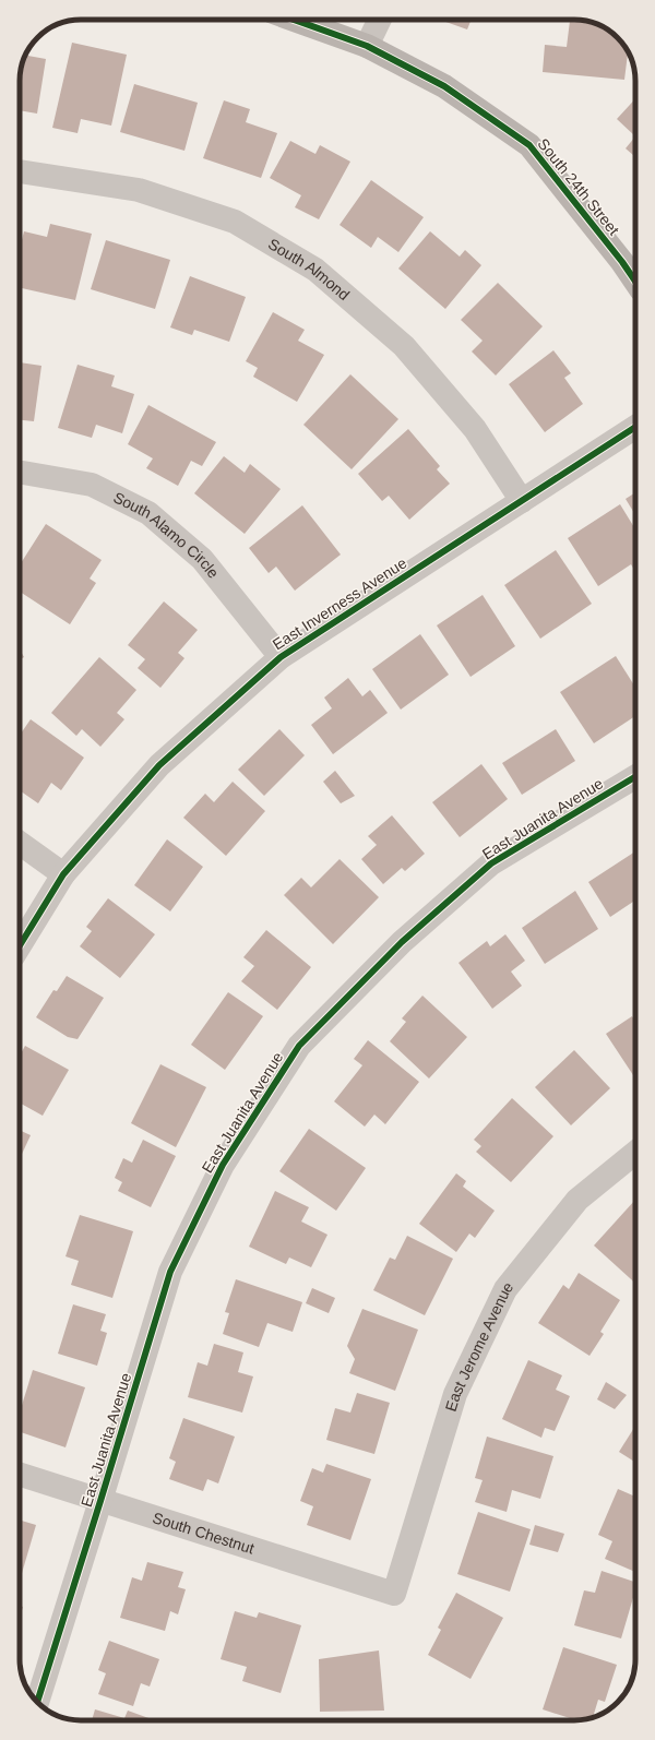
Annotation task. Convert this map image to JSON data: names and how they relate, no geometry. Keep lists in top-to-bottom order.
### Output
{
  "streets": {
    "street": [
      "South 24th Street",
      "South Almond",
      "South Alamo Circle",
      "East Inverness Avenue",
      "East Juanita Avenue",
      "East Jerome Avenue",
      "South Chestnut"
    ]
  },
  "crossings": [
    ["South Almond", "East Inverness Avenue"],
    ["South Alamo Circle", "East Inverness Avenue"],
    ["East Juanita Avenue", "South Chestnut"],
    ["East Jerome Avenue", "South Chestnut"]
  ]
}
